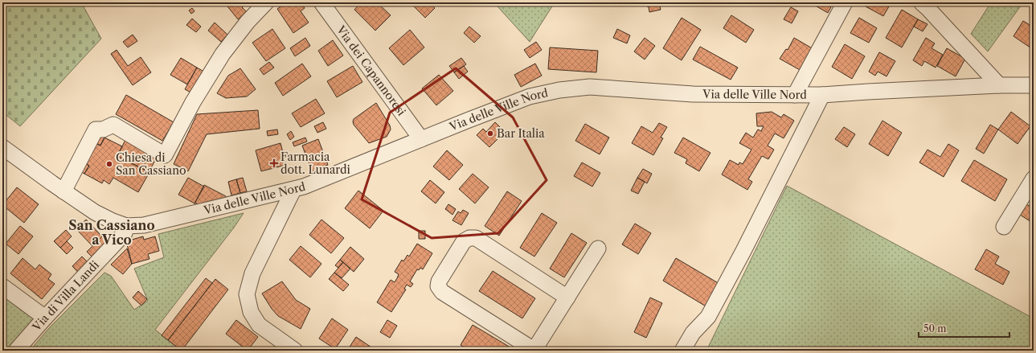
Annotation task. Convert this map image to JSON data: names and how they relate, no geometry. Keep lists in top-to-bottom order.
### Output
{
  "streets": {
    "street": ["Via dei Capannoresi", "Via delle Ville Nord", "Via di Villa Landi"]
  },
  "crossings": [
    ["Via dei Capannoresi", "Via delle Ville Nord"],
    ["Via delle Ville Nord", "Via di Villa Landi"]
  ],
  "districts": ["San Cassiano a Vico"],
  "places": {
    "other": ["Bar Italia", "Chiesa di San Cassiano"],
    "health": ["Farmacia dott. Lunardi"]
  },
  "scale_bar": "50 m"
}
